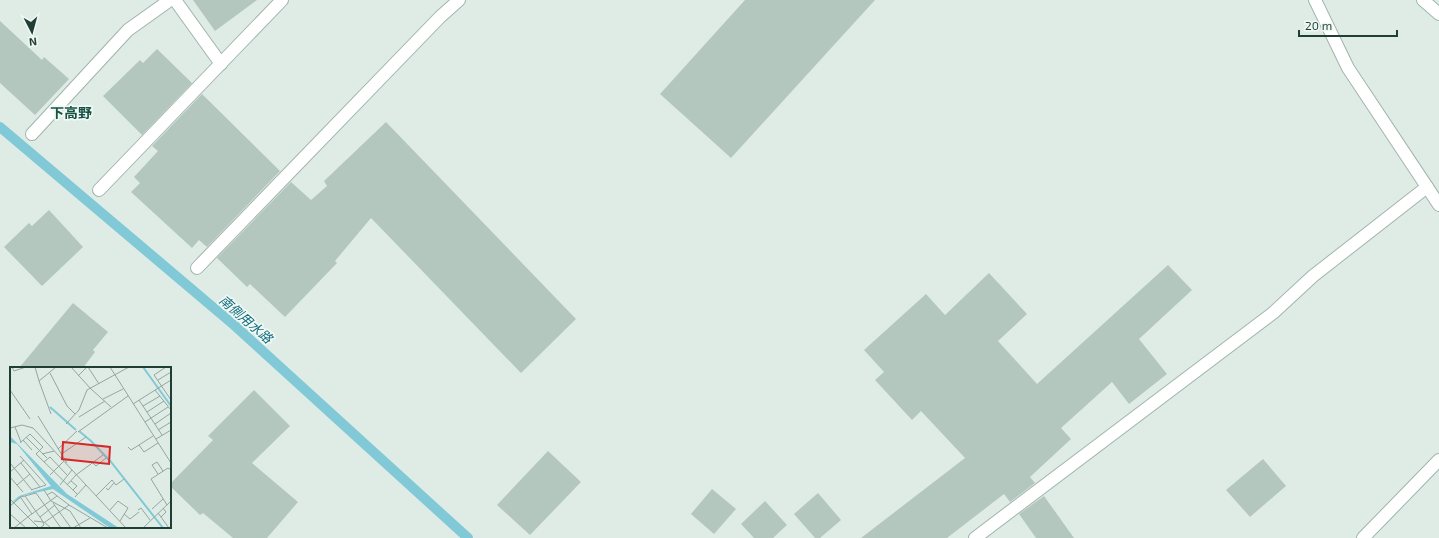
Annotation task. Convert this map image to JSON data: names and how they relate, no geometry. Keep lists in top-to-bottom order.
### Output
{
  "districts": ["下高野"],
  "water": ["南側用水路"],
  "scale_bar": "20 m",
  "north": "bottom"
}
